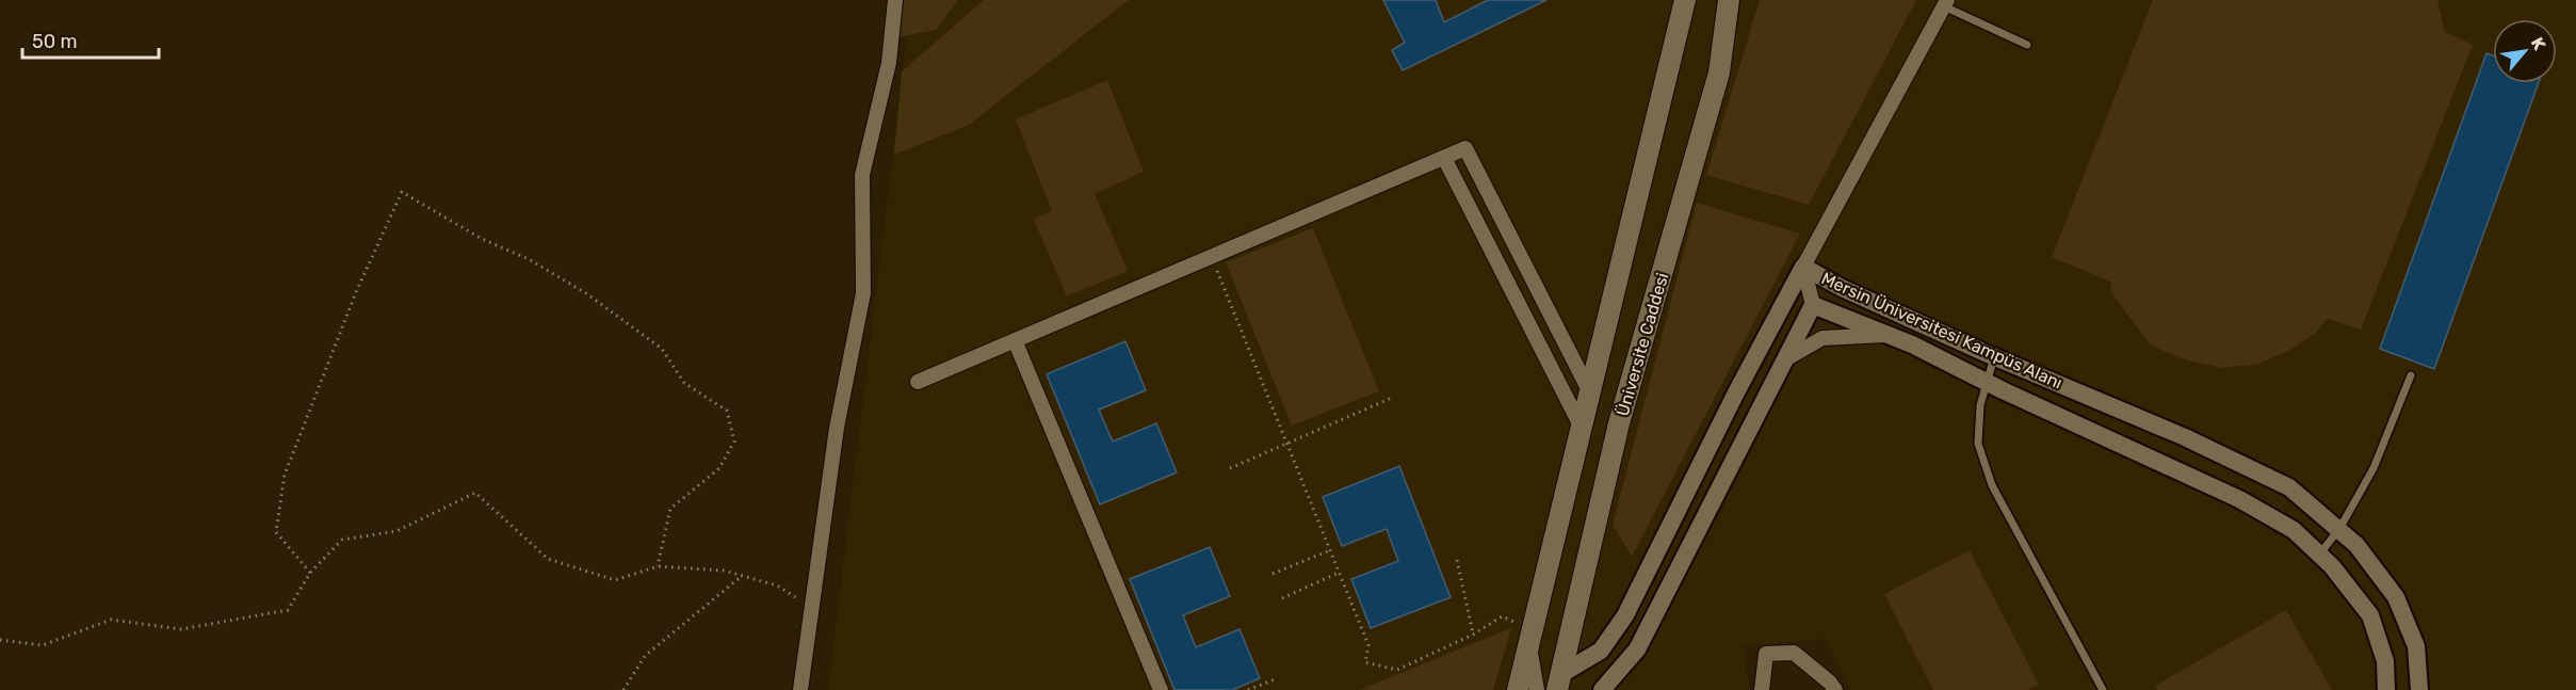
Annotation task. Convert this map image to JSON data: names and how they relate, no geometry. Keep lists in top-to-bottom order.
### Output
{
  "streets": {
    "main road": ["Üniversite Caddesi"],
    "street": ["Mersin Üniversitesi Kampüs Alanı"]
  },
  "crossings": [
    ["Mersin Üniversitesi Kampüs Alanı", "Üniversite Caddesi"]
  ],
  "scale_bar": "50 m",
  "north": "top right"
}
